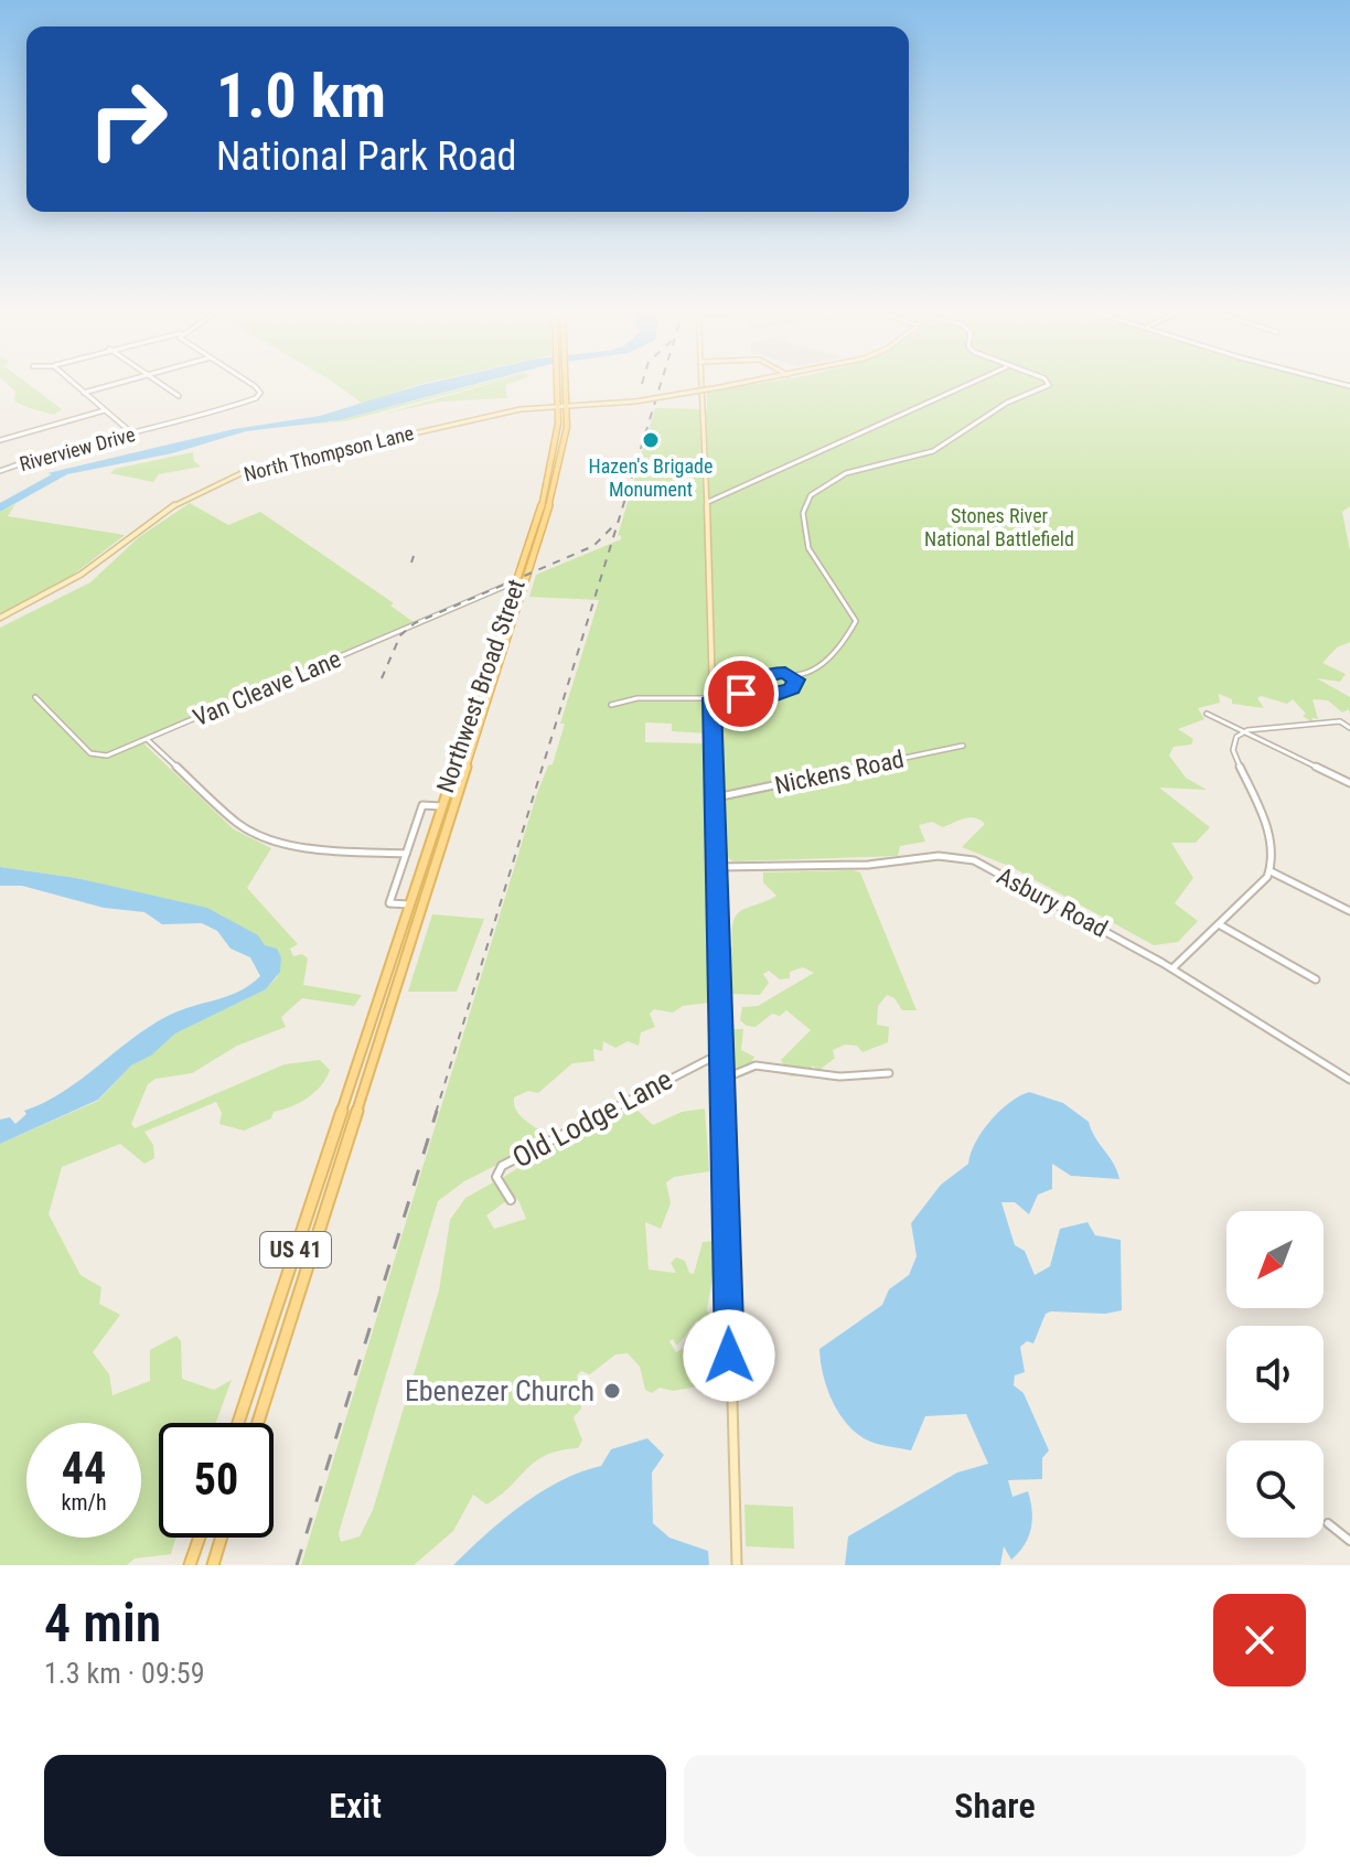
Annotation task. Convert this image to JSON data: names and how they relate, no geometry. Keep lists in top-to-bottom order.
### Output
{
  "streets": {
    "main road": ["North Thompson Lane", "Northwest Broad Street", "US 41"],
    "street": [
      "Riverview Drive",
      "Van Cleave Lane",
      "Nickens Road",
      "Asbury Road",
      "Old Lodge Lane"
    ]
  },
  "crossings": [
    ["North Thompson Lane", "Northwest Broad Street"],
    ["Northwest Broad Street", "Van Cleave Lane"],
    ["Northwest Broad Street", "US 41"]
  ],
  "parks": ["Stones River National Battlefield"],
  "places": ["Hazen's Brigade Monument", "Ebenezer Church"],
  "north": "bottom left",
  "page": {
    "turn": ["1.0 km", "National Park Road"],
    "speed": "44 km/h",
    "limit": "50",
    "heading": ["4 min", "1.3 km · 09:59"],
    "buttons": ["Exit", "Share"]
  }
}
